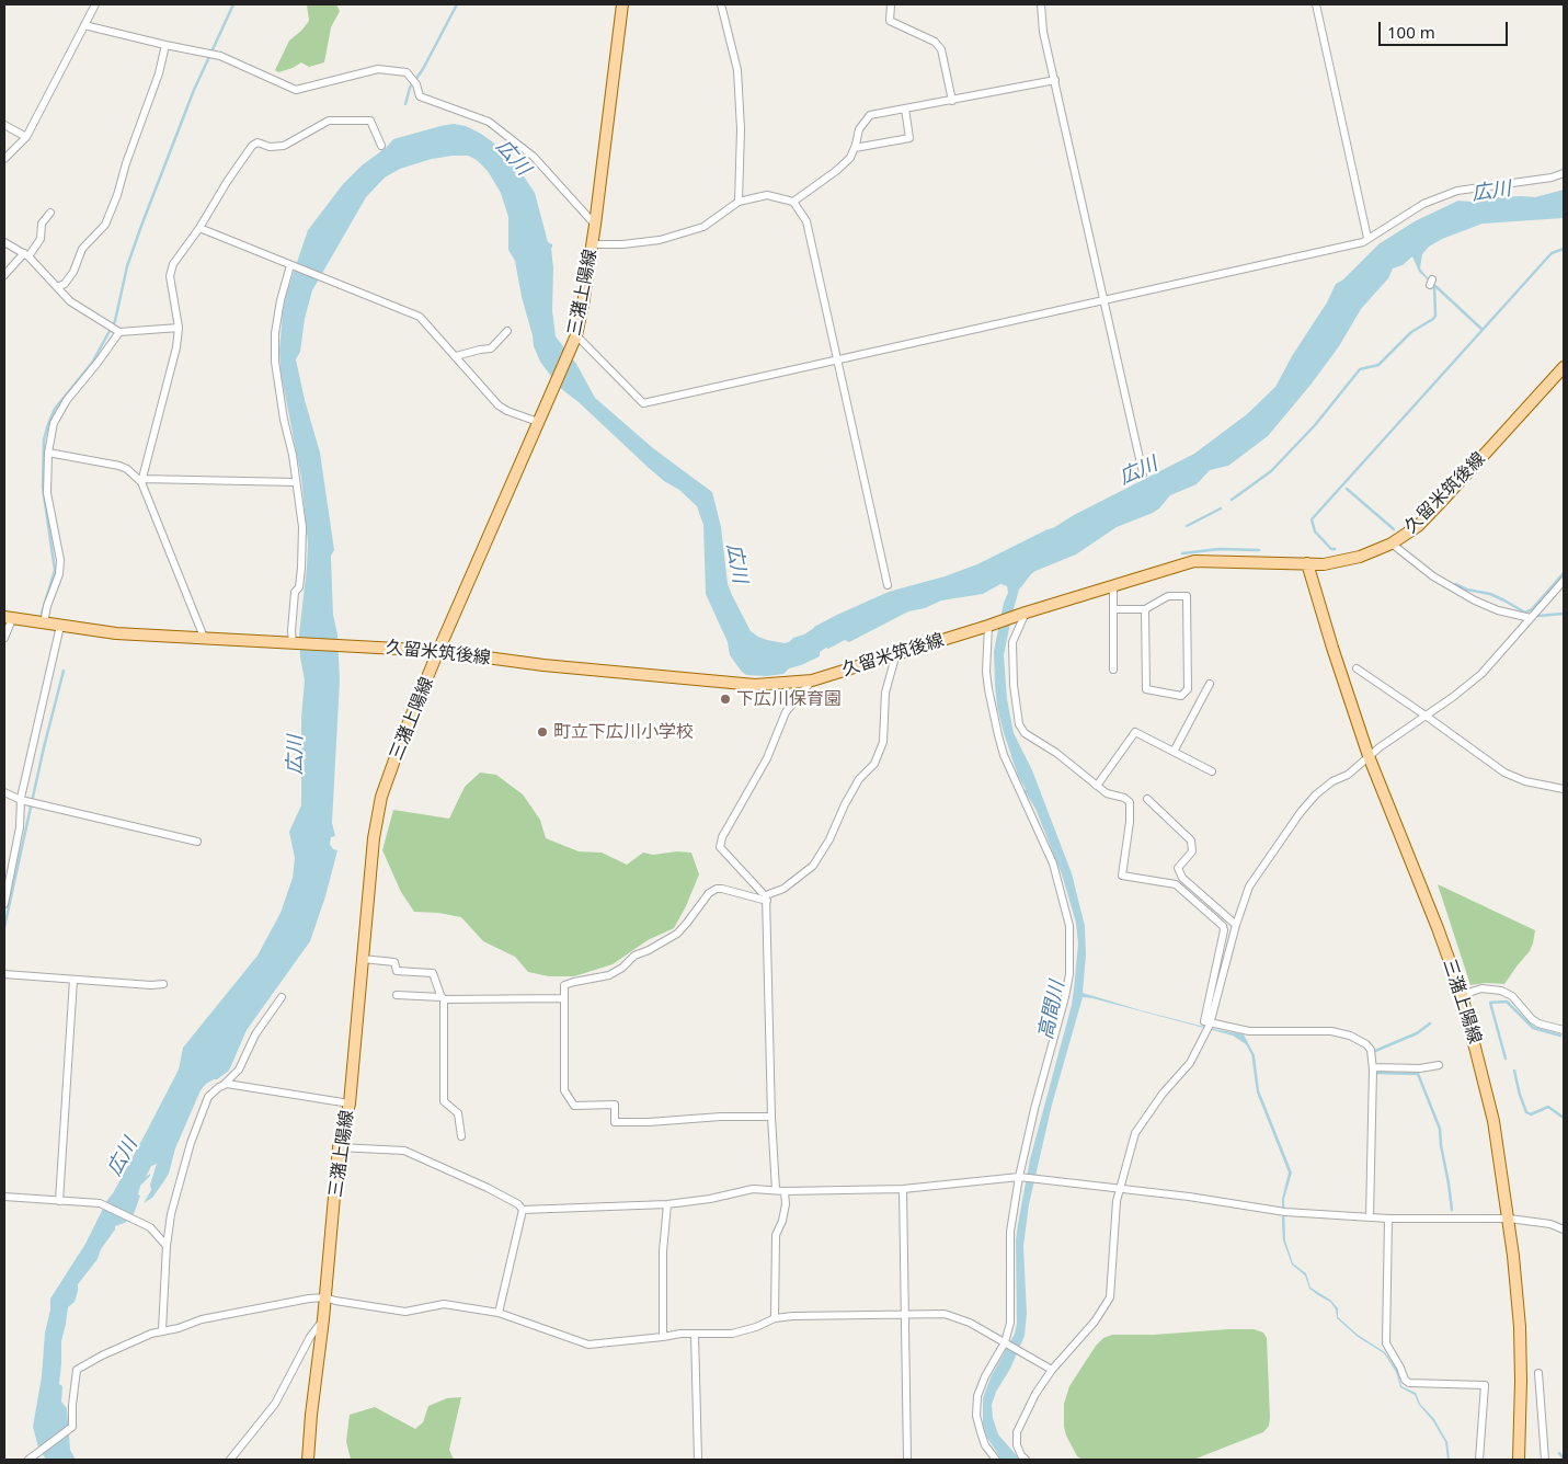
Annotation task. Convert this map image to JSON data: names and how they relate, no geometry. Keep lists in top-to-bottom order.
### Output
{
  "streets": {
    "main road": ["三潴上陽線", "久留米筑後線"]
  },
  "crossings": [
    ["三潴上陽線", "久留米筑後線"]
  ],
  "water": ["広川", "高間川"],
  "places": ["下広川保育園", "町立下広川小学校"],
  "scale_bar": "100 m"
}
